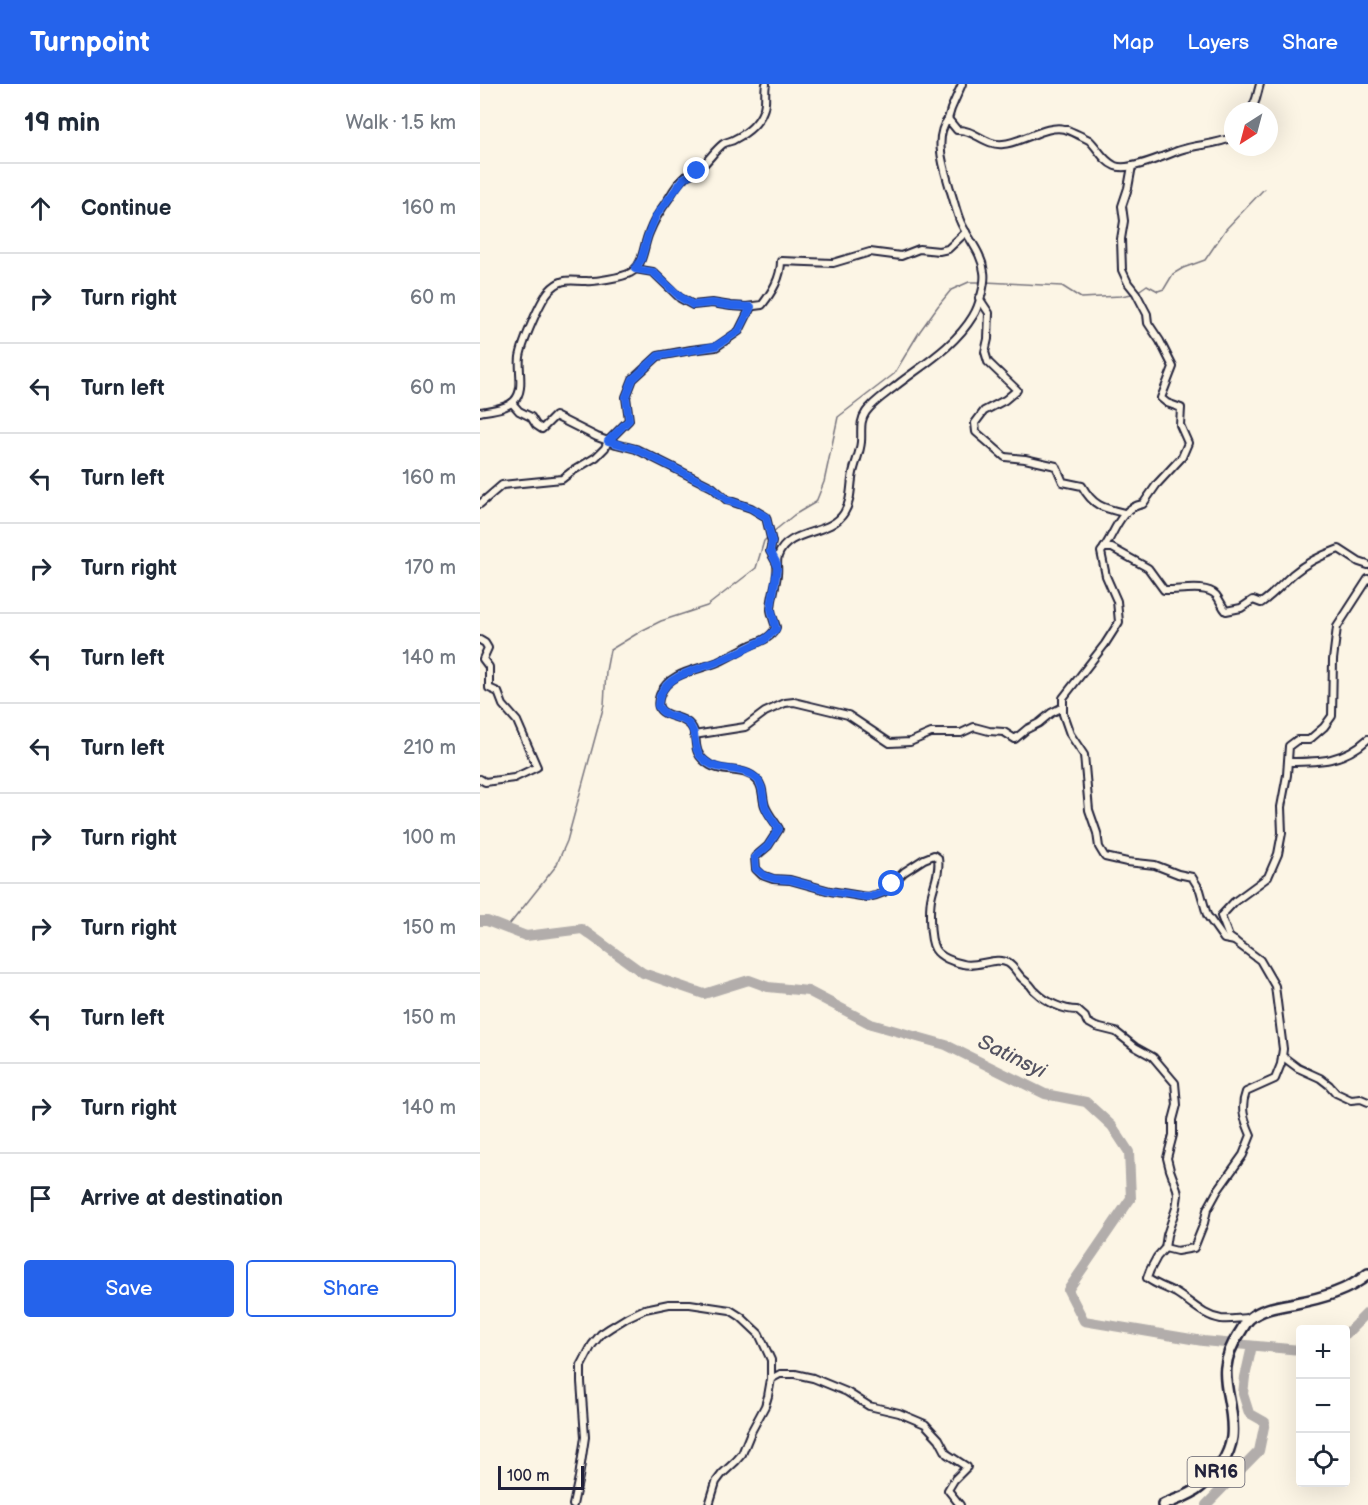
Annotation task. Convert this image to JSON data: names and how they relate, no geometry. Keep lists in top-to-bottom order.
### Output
{
  "streets": {
    "main road": ["NR16"]
  },
  "water": ["Satinsyi"],
  "scale_bar": "100 m",
  "north": "bottom left",
  "page": {
    "header": "Turnpoint",
    "nav": ["Map", "Layers", "Share"],
    "heading": ["19 min", "Walk · 1.5 km"],
    "list": [
      ["Continue", "160 m"],
      ["Turn right", "60 m"],
      ["Turn left", "60 m"],
      ["Turn left", "160 m"],
      ["Turn right", "170 m"],
      ["Turn left", "140 m"],
      ["Turn left", "210 m"],
      ["Turn right", "100 m"],
      ["Turn right", "150 m"],
      ["Turn left", "150 m"],
      ["Turn right", "140 m"],
      "Arrive at destination"
    ],
    "buttons": ["Save", "Share"],
    "map_buttons": ["+", "−"],
    "scale": "100 m"
  }
}
